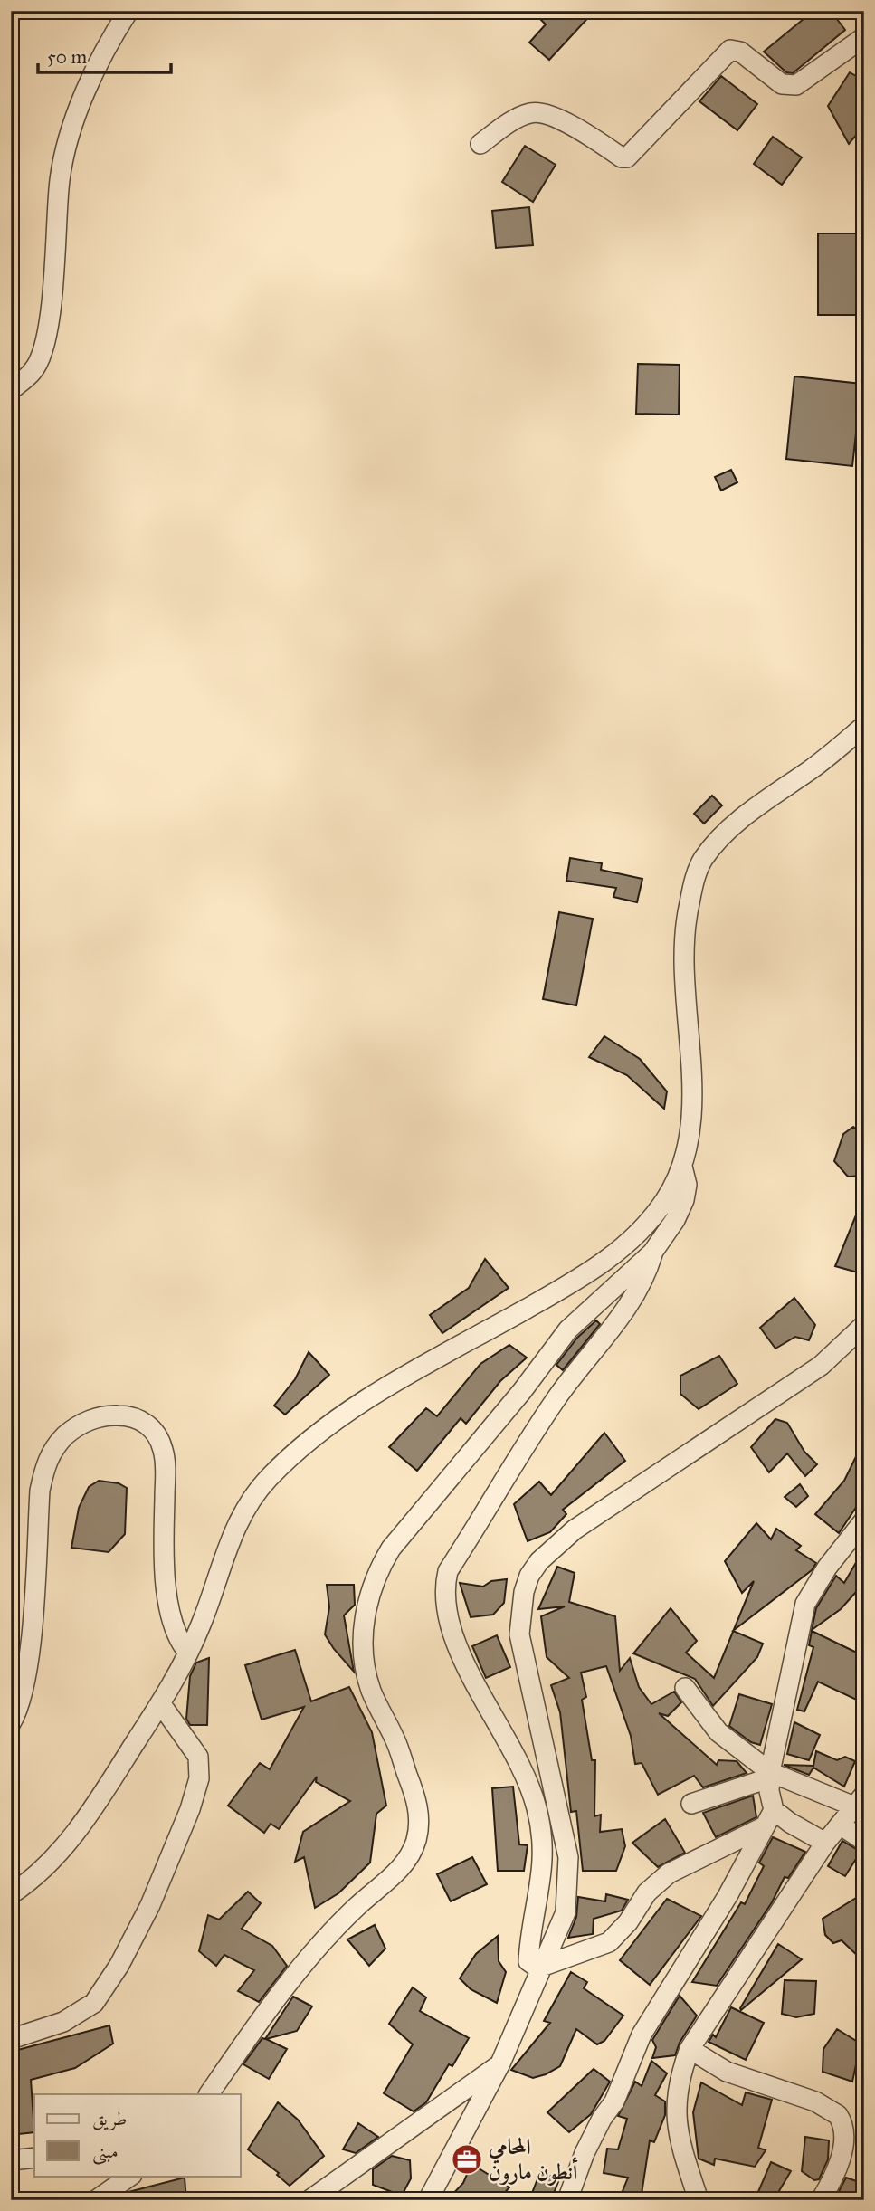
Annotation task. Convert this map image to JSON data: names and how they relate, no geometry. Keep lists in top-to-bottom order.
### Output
{
  "places": {
    "office": ["المحامي أنطون مارون"]
  },
  "legend": ["طريق", "مبنى"],
  "scale_bar": "50 m"
}
